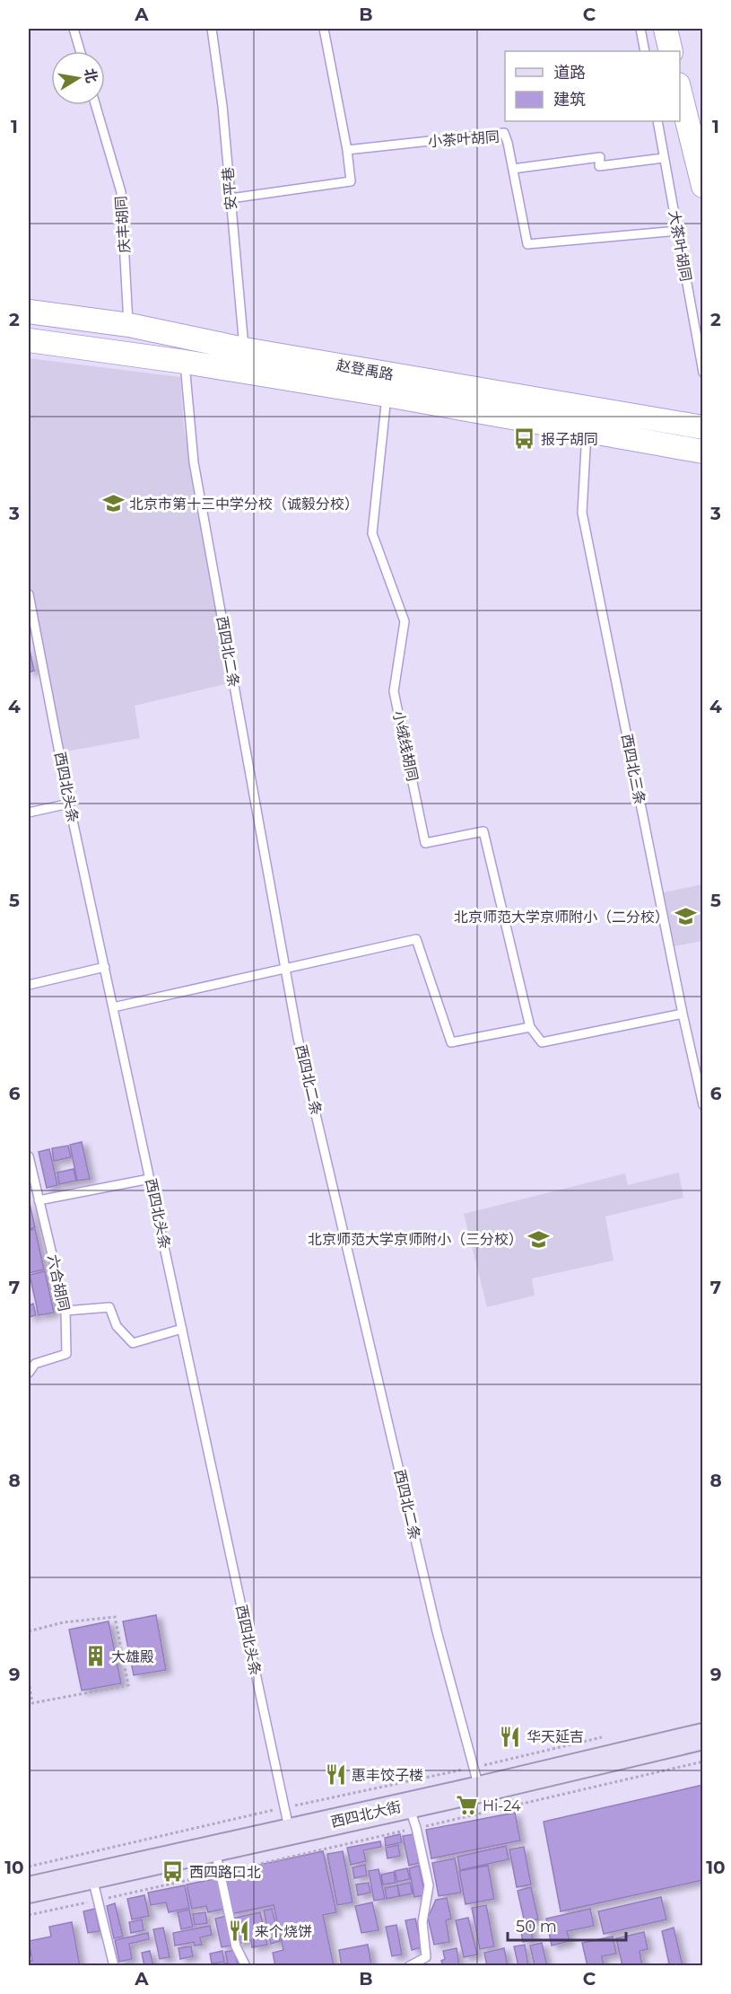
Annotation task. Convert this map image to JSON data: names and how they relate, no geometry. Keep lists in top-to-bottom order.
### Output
{
  "streets": {
    "main road": ["赵登禹路", "西四北大街"],
    "lane": [
      "小茶叶胡同",
      "安平巷",
      "庆丰胡同",
      "大茶叶胡同",
      "西四北二条",
      "小绒线胡同",
      "西四北三条",
      "西四北头条",
      "六合胡同"
    ]
  },
  "crossings": [
    ["小茶叶胡同", "大茶叶胡同"],
    ["安平巷", "赵登禹路"],
    ["庆丰胡同", "赵登禹路"],
    ["赵登禹路", "西四北二条"],
    ["赵登禹路", "小绒线胡同"],
    ["赵登禹路", "西四北三条"],
    ["西四北二条", "西四北大街"],
    ["西四北头条", "西四北大街"]
  ],
  "places": {
    "bus stop": ["报子胡同", "西四路口北"],
    "school or university": ["北京市第十三中学分校（诚毅分校）", "北京师范大学京师附小（二分校）", "北京师范大学京师附小（三分校）"],
    "building": ["大雄殿"],
    "restaurant": ["华天延吉", "惠丰饺子楼", "来个烧饼"],
    "supermarket": ["Hi-24"]
  },
  "legend": ["道路", "建筑"],
  "scale_bar": "50 m",
  "north": "right",
  "grid": {
    "columns": ["A", "B", "C"],
    "rows": [
      "1",
      "2",
      "3",
      "4",
      "5",
      "6",
      "7",
      "8",
      "9",
      "10"
    ]
  }
}
